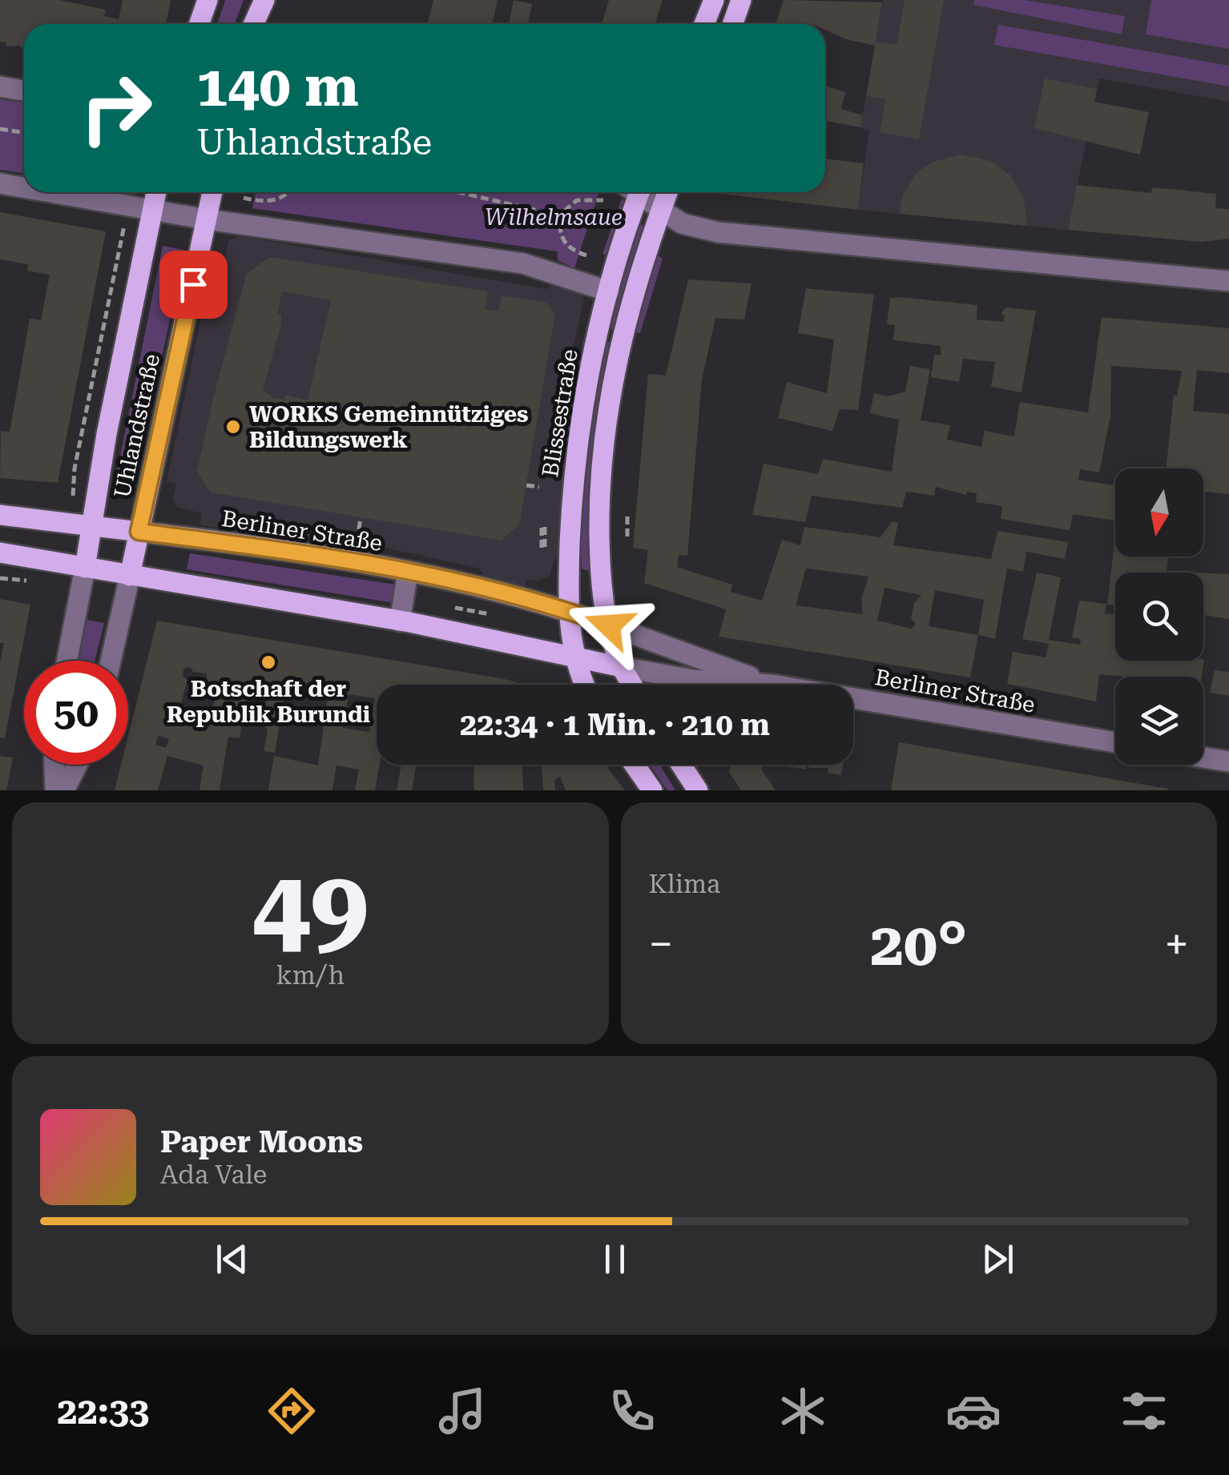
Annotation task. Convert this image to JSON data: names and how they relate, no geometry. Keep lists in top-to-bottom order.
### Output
{
  "streets": {
    "main road": ["Blissestraße", "Uhlandstraße", "Berliner Straße"]
  },
  "crossings": [
    ["Blissestraße", "Berliner Straße"],
    ["Uhlandstraße", "Berliner Straße"]
  ],
  "parks": ["Wilhelmsaue"],
  "places": ["WORKS Gemeinnütziges Bildungswerk", "Botschaft der Republik Burundi"],
  "north": "bottom",
  "page": {
    "turn": ["140 m", "Uhlandstraße"],
    "limit": "50",
    "trip": "22:34 · 1 Min. · 210 m",
    "tile": [
      ["49", "km/h"],
      "Klima"
    ],
    "heat": ["−", "20°", "+"],
    "song": ["Paper Moons", "Ada Vale"],
    "tabs": "22:33"
  }
}
